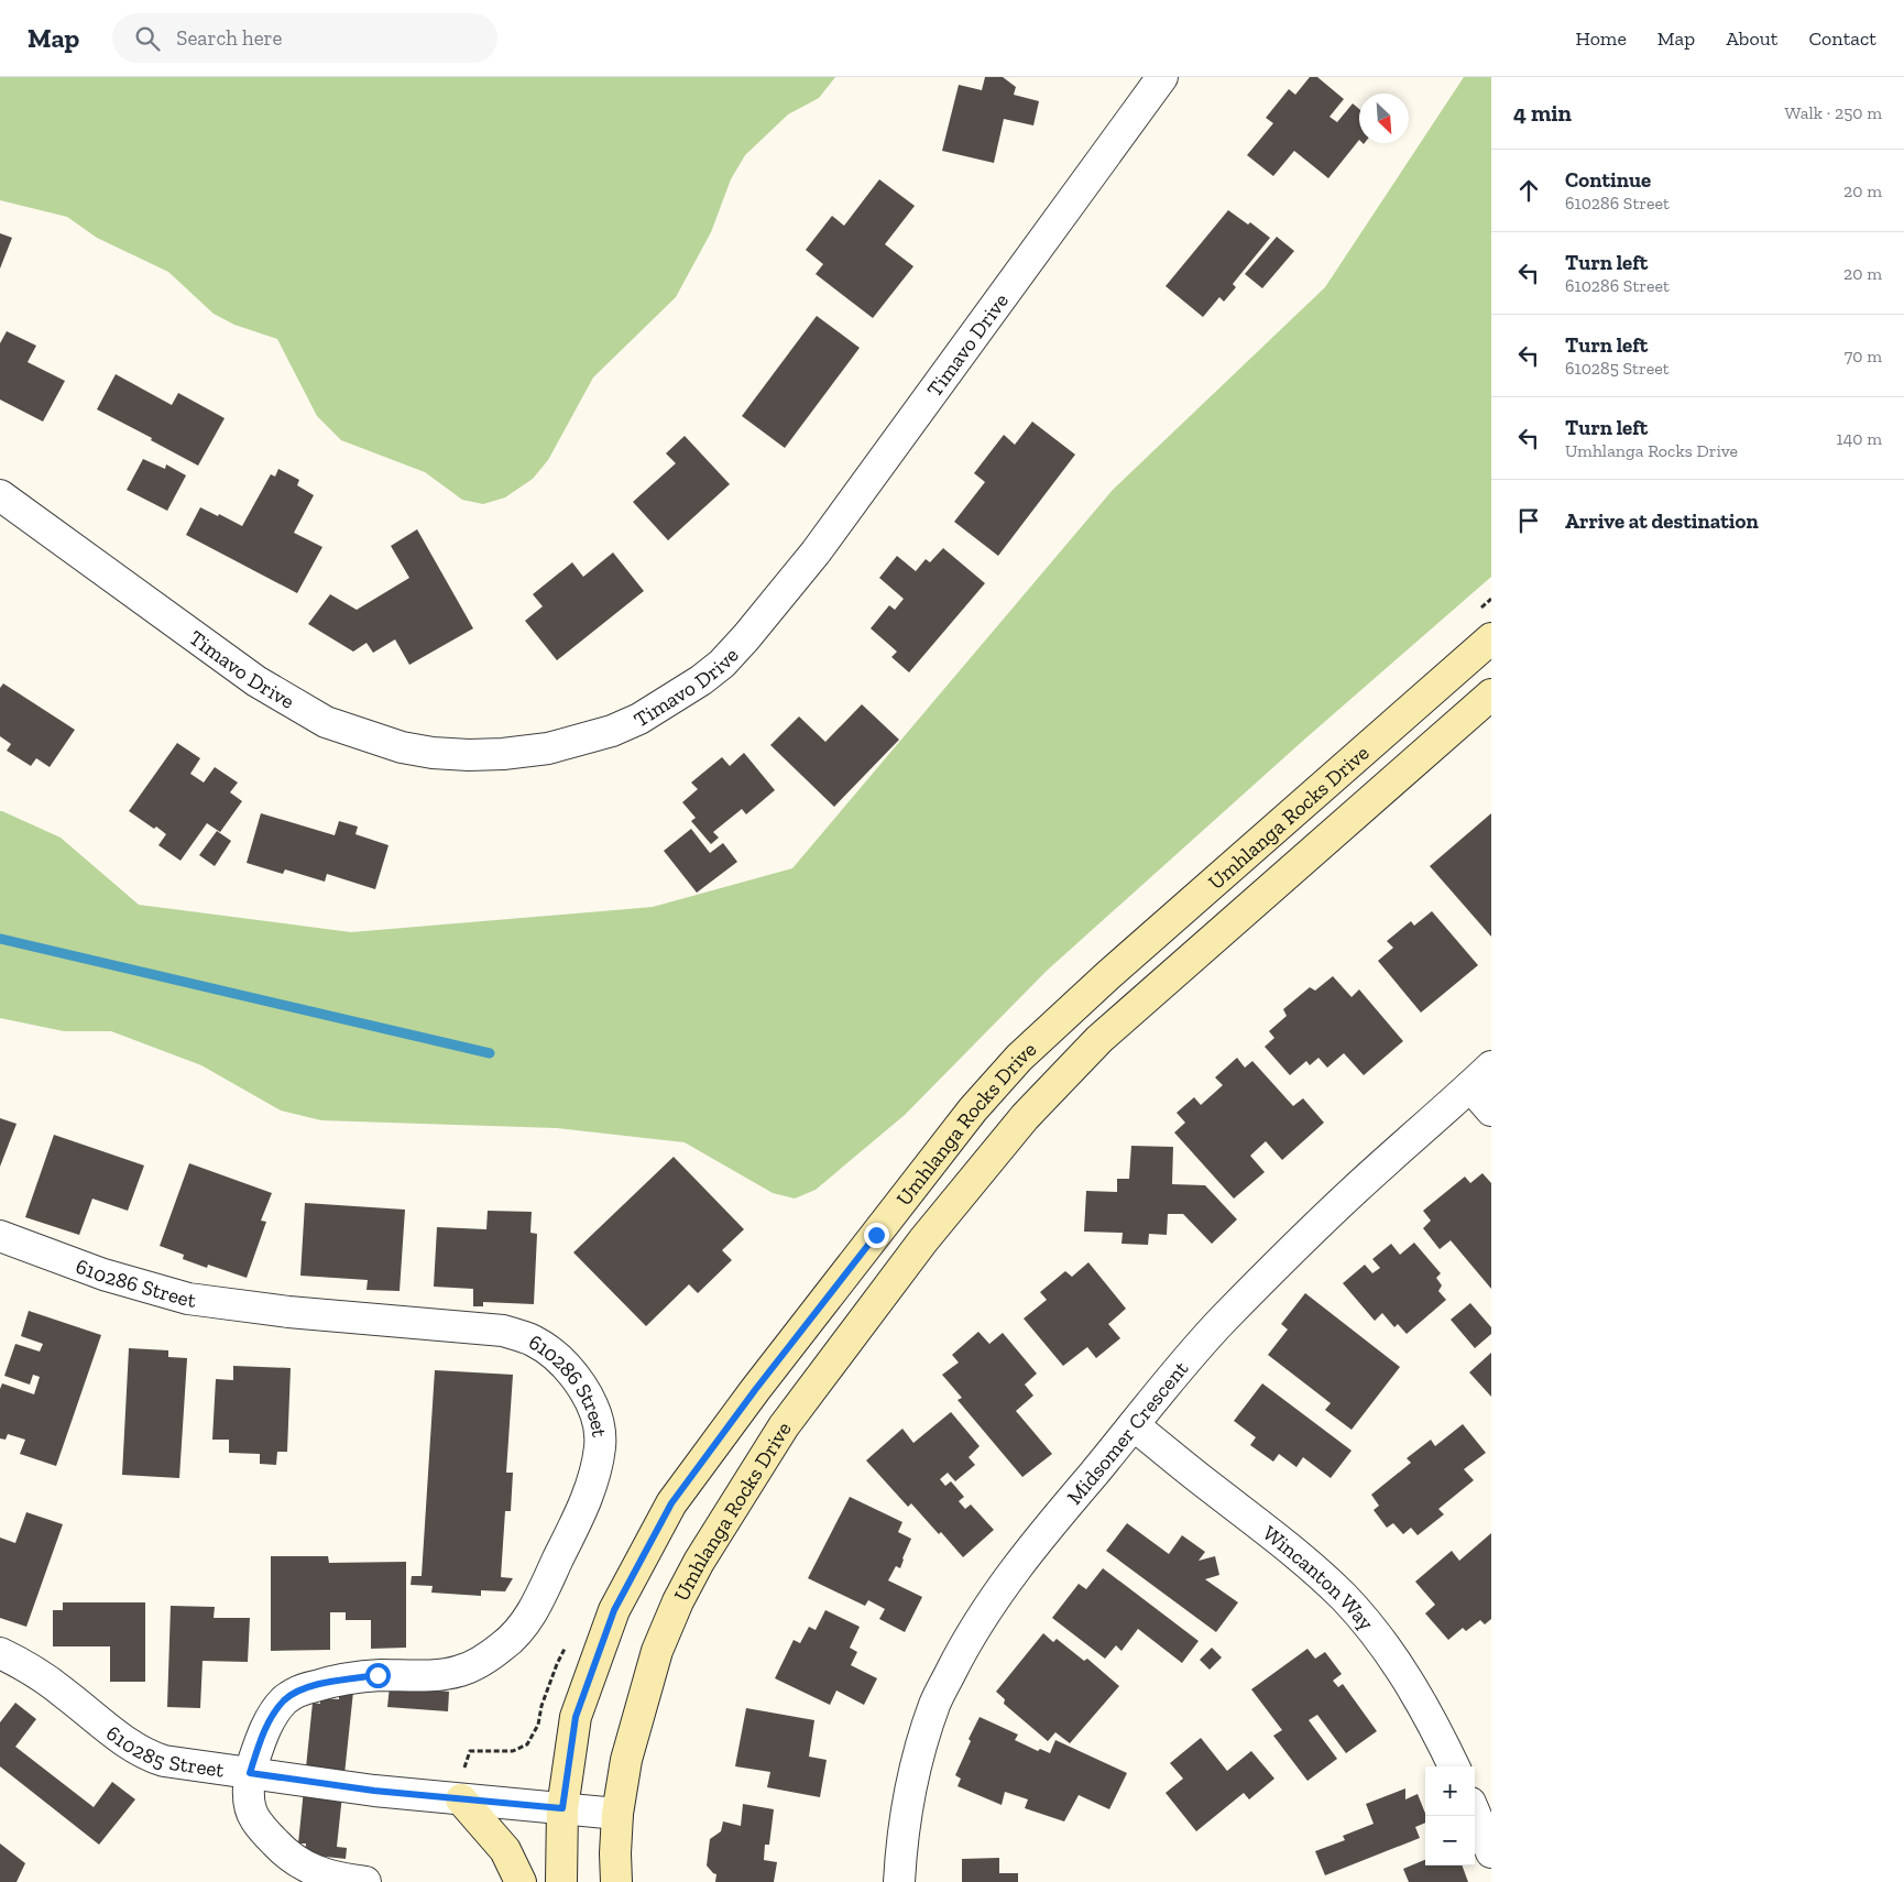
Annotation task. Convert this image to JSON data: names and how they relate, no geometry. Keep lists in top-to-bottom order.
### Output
{
  "streets": {
    "main road": ["Umhlanga Rocks Drive"],
    "street": [
      "Timavo Drive",
      "610286 Street",
      "Midsomer Crescent",
      "Wincanton Way",
      "610285 Street"
    ]
  },
  "crossings": [
    ["Umhlanga Rocks Drive", "610285 Street"],
    ["610286 Street", "610285 Street"],
    ["Midsomer Crescent", "Wincanton Way"]
  ],
  "north": "bottom right",
  "page": {
    "header": "Map",
    "search": "Search here",
    "nav": [
      "Home",
      "Map",
      "About",
      "Contact"
    ],
    "heading": ["4 min", "Walk · 250 m"],
    "list": [
      ["Continue", "610286 Street", "20 m"],
      ["Turn left", "610286 Street", "20 m"],
      ["Turn left", "610285 Street", "70 m"],
      ["Turn left", "Umhlanga Rocks Drive", "140 m"],
      "Arrive at destination"
    ],
    "map_buttons": ["+", "−"]
  }
}
